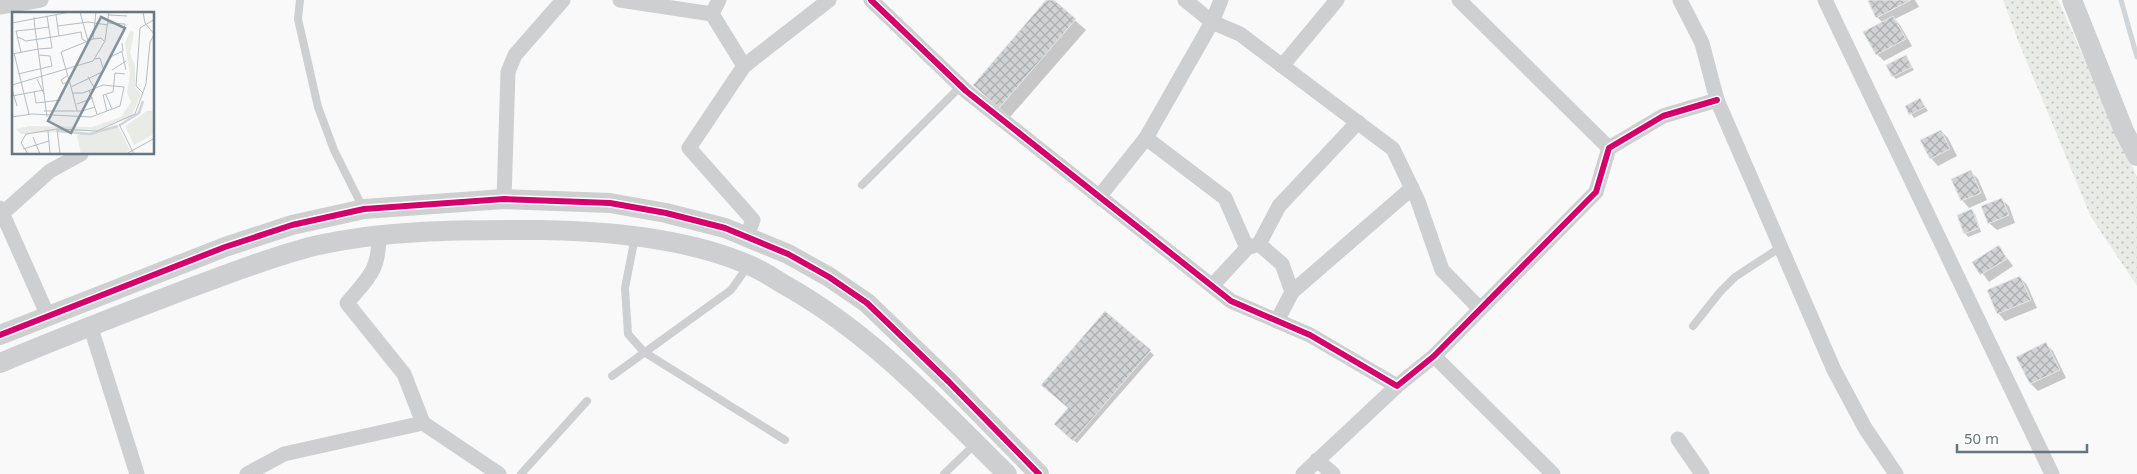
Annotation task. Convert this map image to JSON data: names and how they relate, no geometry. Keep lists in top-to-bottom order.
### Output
{
  "scale_bar": "50 m"
}
